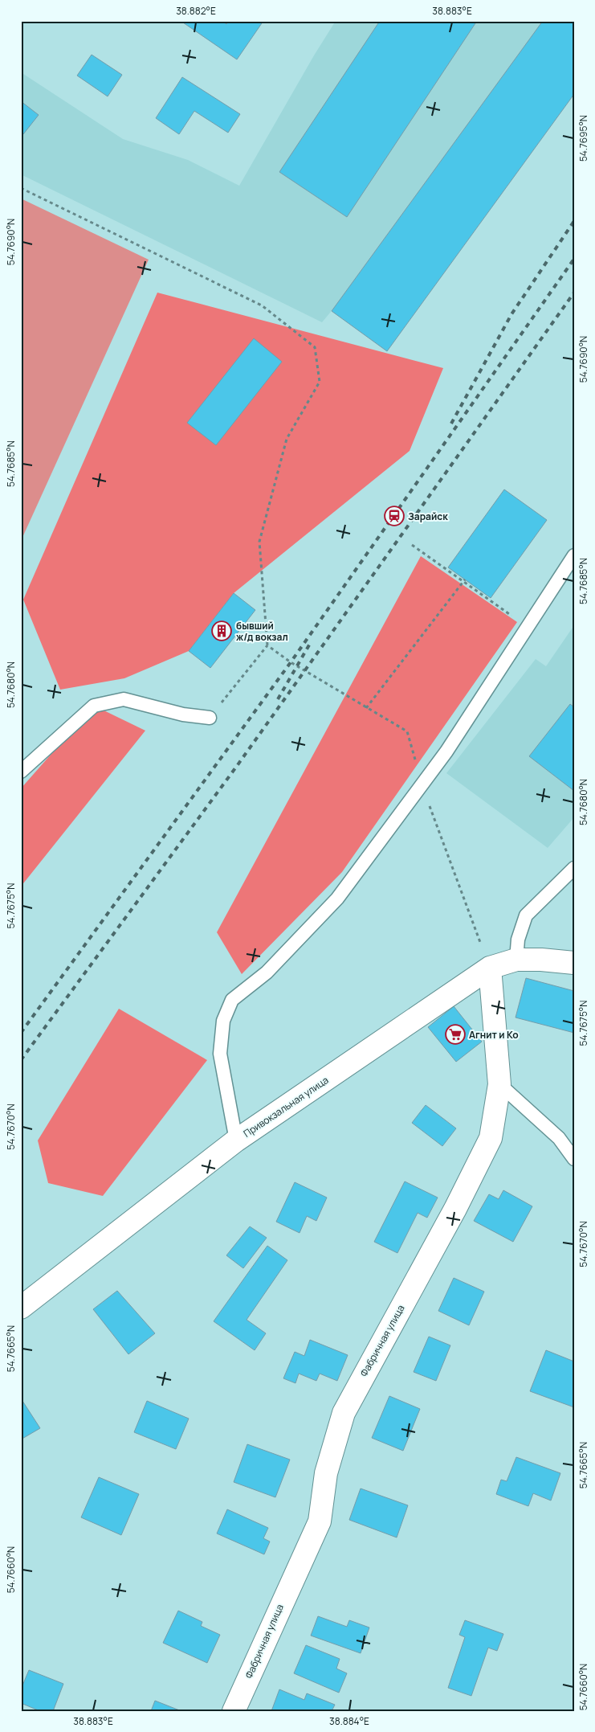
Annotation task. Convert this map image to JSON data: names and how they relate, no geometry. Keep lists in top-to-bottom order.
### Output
{
  "streets": {
    "street": ["Привокзальная улица", "Фабричная улица"]
  },
  "crossings": [
    ["Привокзальная улица", "Фабричная улица"]
  ],
  "places": {
    "station": ["Зарайск"],
    "building": ["бывший ж/д вокзал"],
    "supermarket": ["Агнит и Ко"]
  },
  "coordinates": [
    "38.882°E",
    "38.883°E",
    "54.7695°N",
    "54.7690°N",
    "54.7685°N",
    "54.7680°N",
    "54.7675°N",
    "54.7670°N",
    "54.7665°N",
    "54.7660°N",
    "38.884°E"
  ]
}
